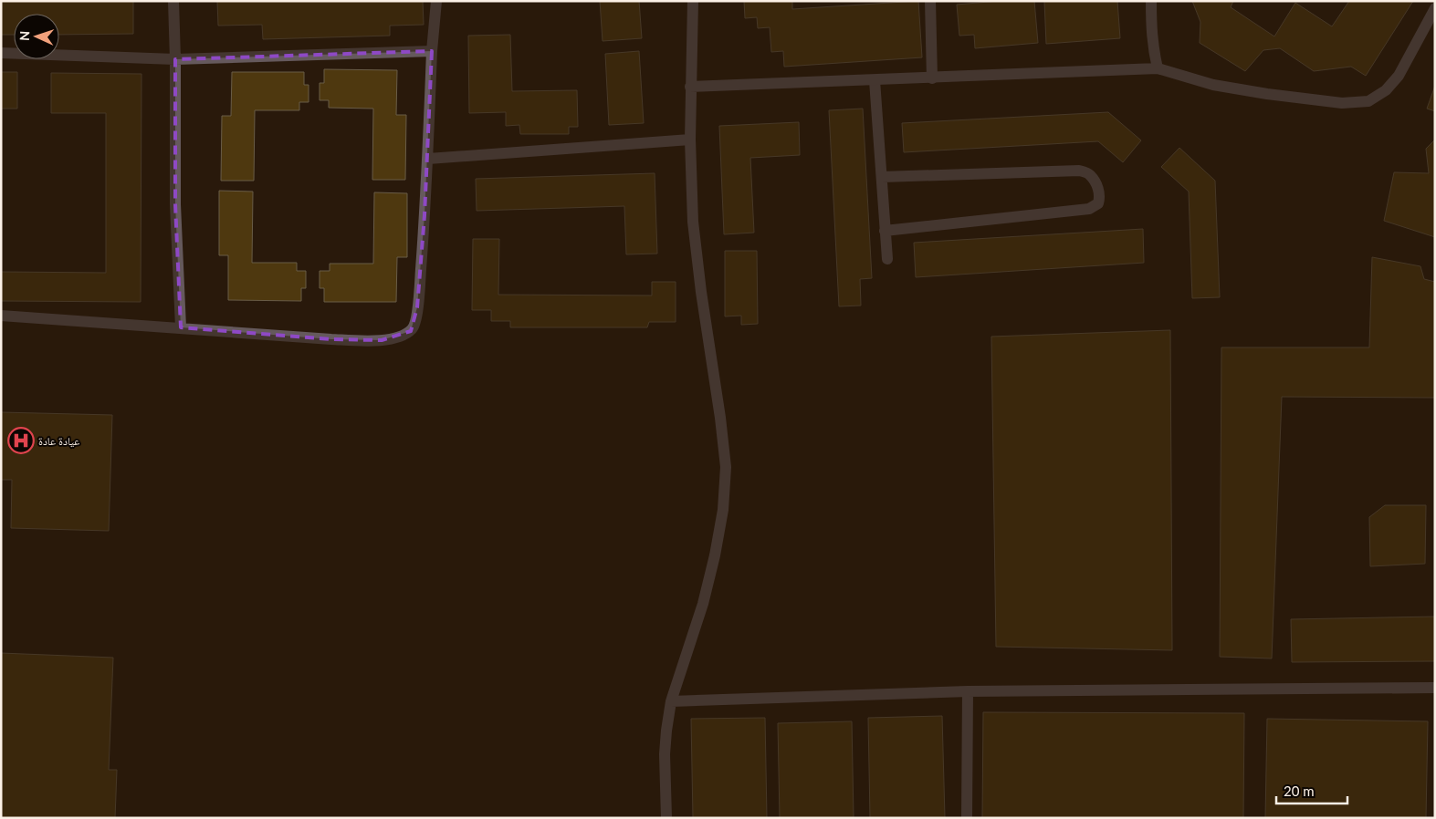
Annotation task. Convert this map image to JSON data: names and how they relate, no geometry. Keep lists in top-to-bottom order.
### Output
{
  "places": {
    "hospital": ["عيادة عادة"]
  },
  "scale_bar": "20 m",
  "north": "left"
}
